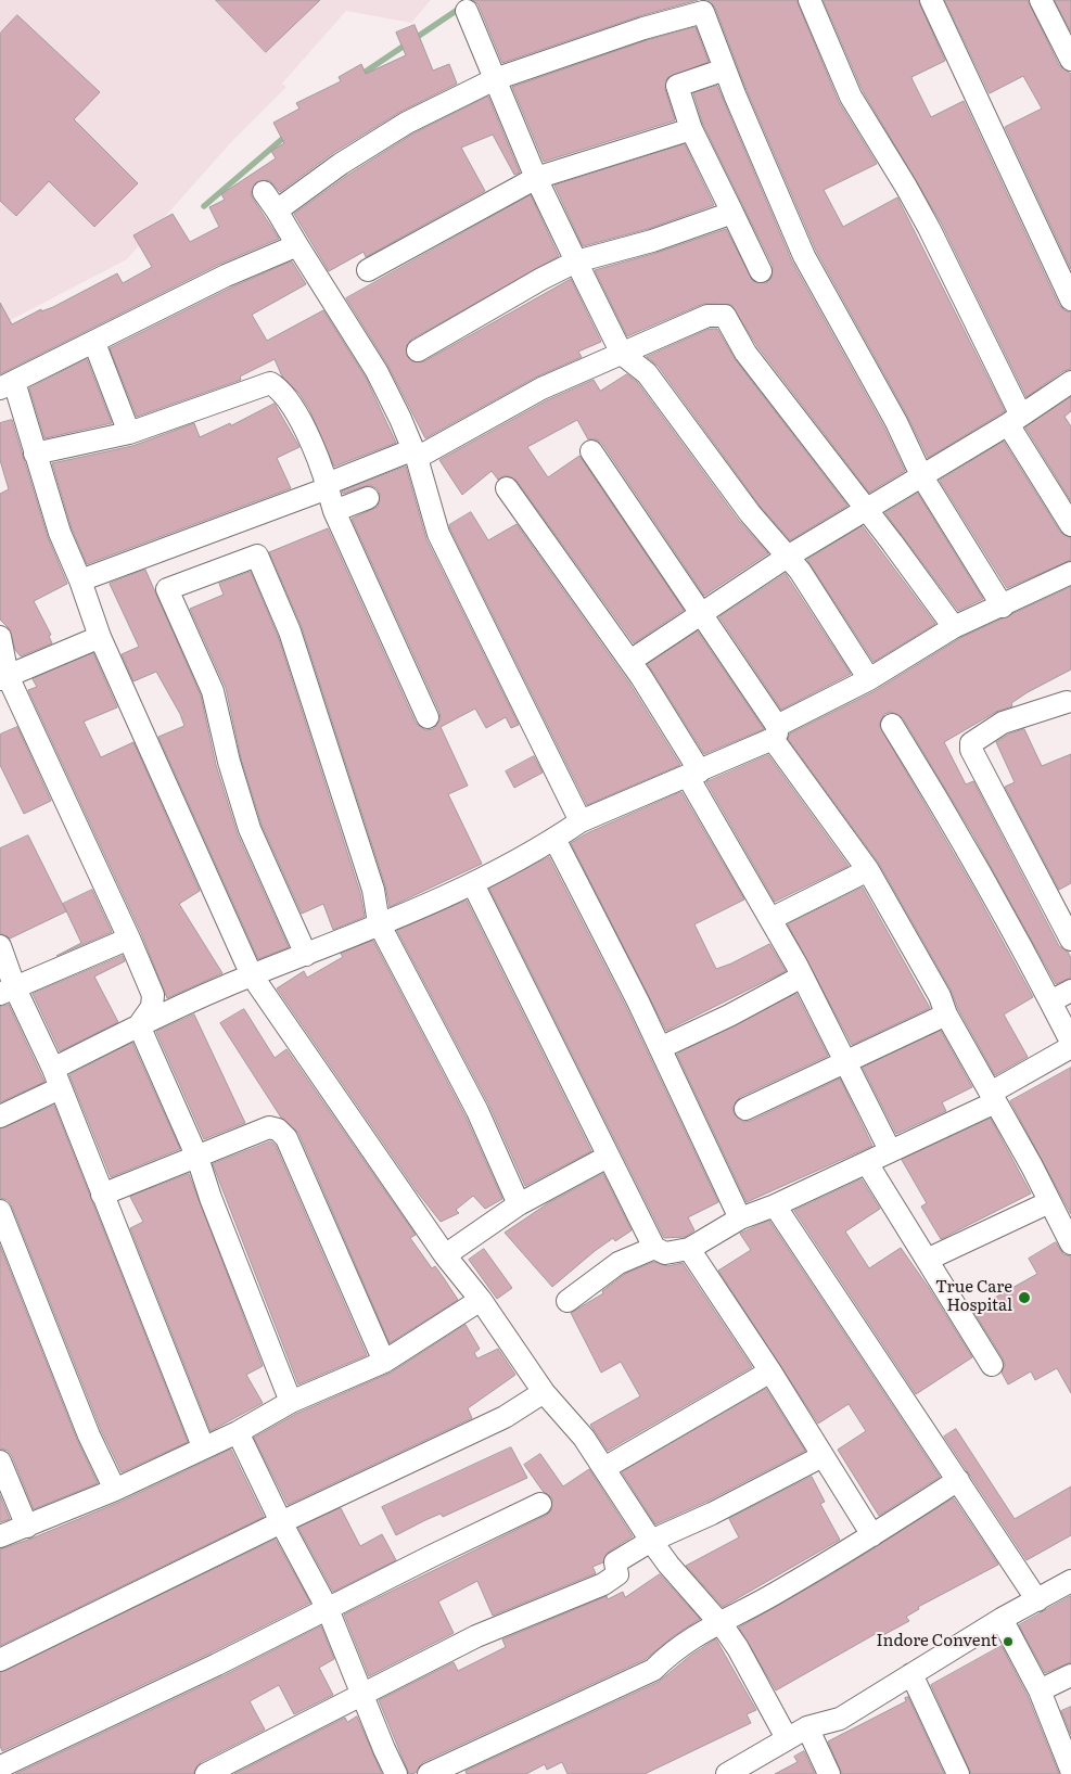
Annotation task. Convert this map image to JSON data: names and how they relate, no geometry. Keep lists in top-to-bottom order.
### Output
{
  "places": ["True Care Hospital", "Indore Convent"]
}
